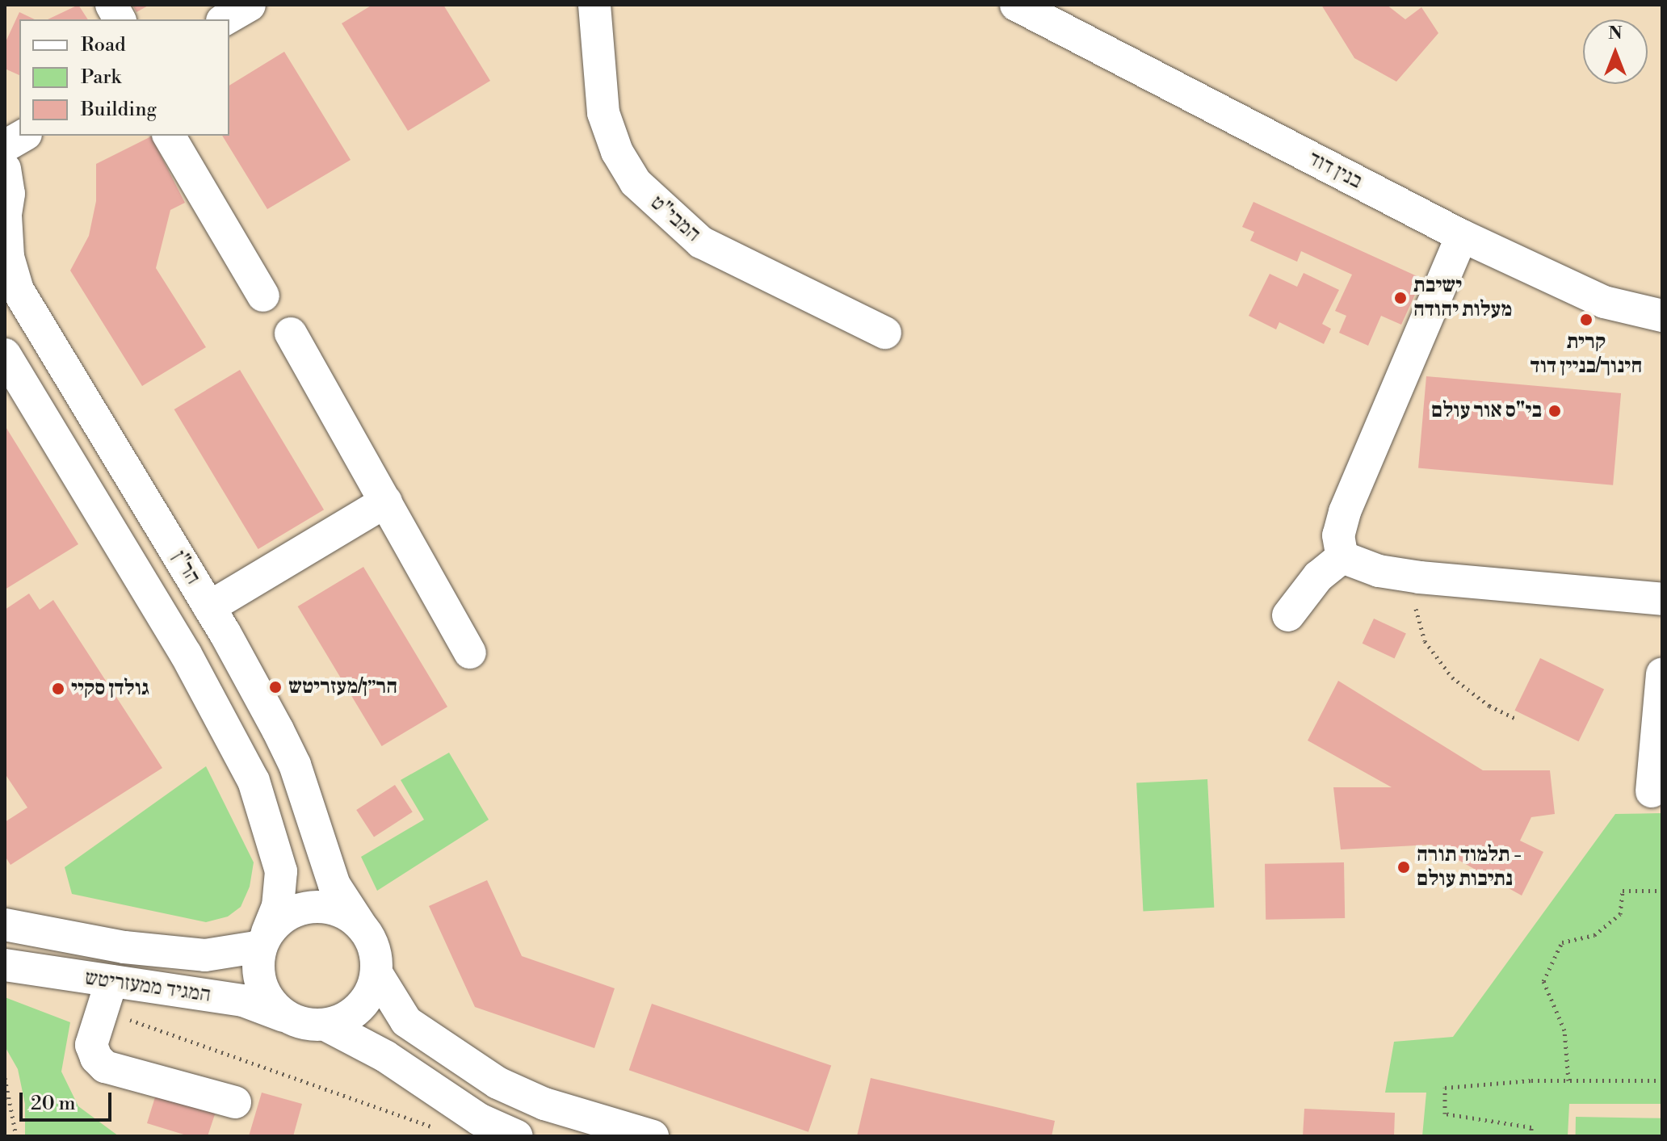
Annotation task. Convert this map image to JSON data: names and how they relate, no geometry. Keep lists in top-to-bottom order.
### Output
{
  "streets": {
    "street": [
      "בנין דוד",
      "המבי\"ט",
      "הר\"ן",
      "המגיד ממעזריטש"
    ]
  },
  "crossings": [
    ["הר\"ן", "המגיד ממעזריטש"]
  ],
  "places": [
    "ישיבת מעלות יהודה",
    "קרית חינוך/בניין דוד",
    "בי\"ס אור עולם",
    "הר״ן/מעזריטש",
    "גולדן סקיי",
    "תלמוד תורה - נתיבות עולם"
  ],
  "legend": ["Road", "Park", "Building"],
  "scale_bar": "20 m",
  "north": "top"
}
